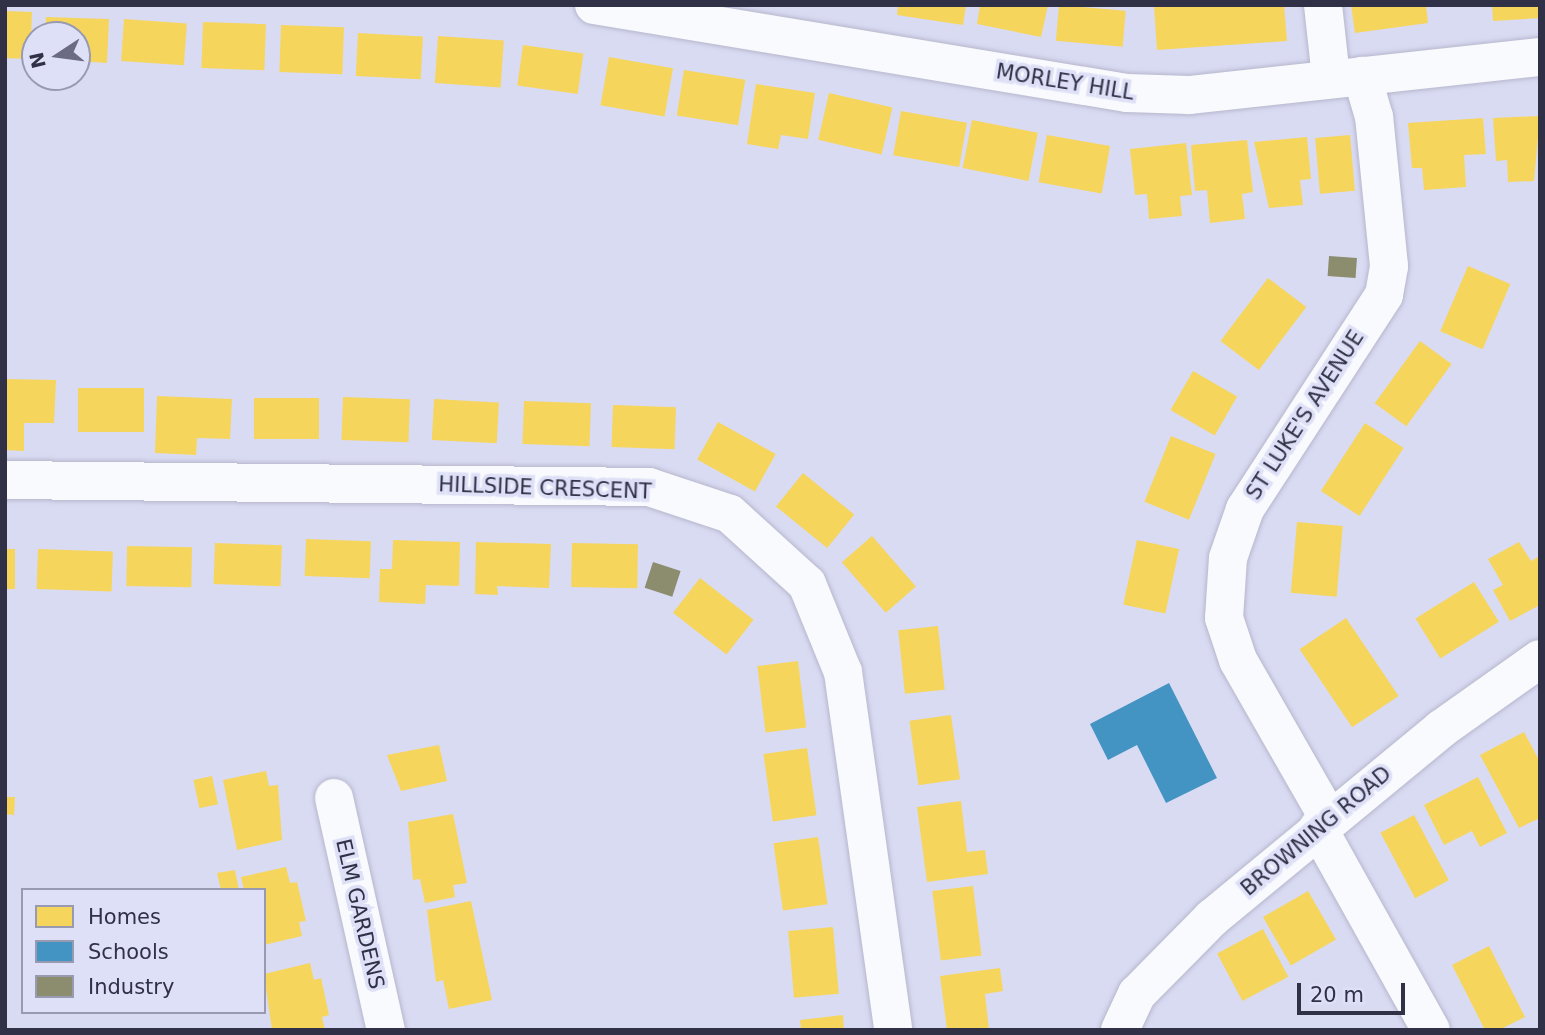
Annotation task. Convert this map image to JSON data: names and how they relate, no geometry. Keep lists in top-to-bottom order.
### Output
{
  "streets": {
    "street": [
      "MORLEY HILL",
      "ST LUKE'S AVENUE",
      "HILLSIDE CRESCENT",
      "BROWNING ROAD",
      "ELM GARDENS"
    ]
  },
  "crossings": [
    ["MORLEY HILL", "ST LUKE'S AVENUE"],
    ["ST LUKE'S AVENUE", "BROWNING ROAD"]
  ],
  "legend": ["Homes", "Schools", "Industry"],
  "scale_bar": "20 m",
  "north": "left"
}
